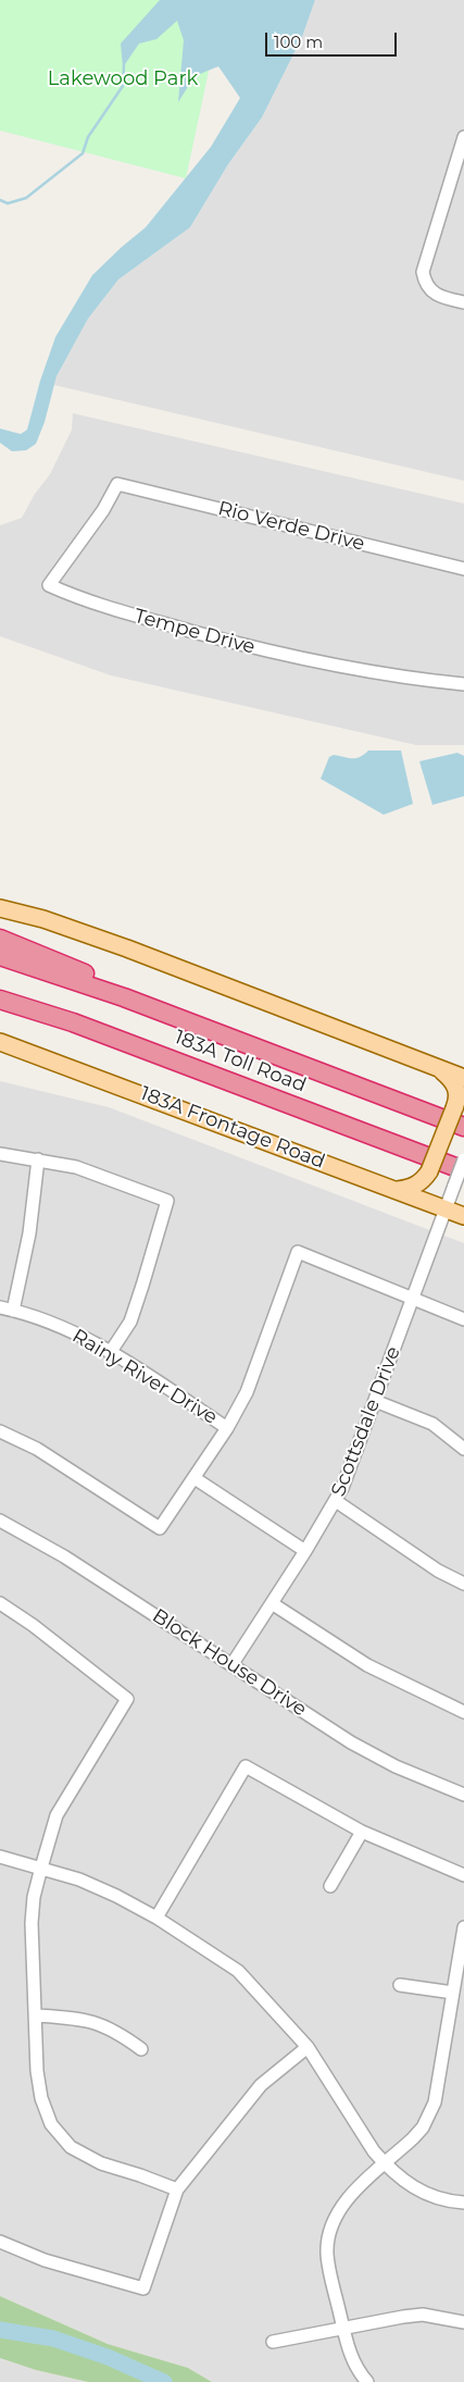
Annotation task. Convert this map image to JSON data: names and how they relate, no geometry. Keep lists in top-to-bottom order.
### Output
{
  "streets": {
    "highway": ["183A Toll Road"],
    "main road": ["183A Frontage Road"],
    "street": [
      "Rio Verde Drive",
      "Tempe Drive",
      "Rainy River Drive",
      "Scottsdale Drive",
      "Block House Drive"
    ]
  },
  "crossings": [
    ["Rio Verde Drive", "Tempe Drive"],
    ["183A Frontage Road", "Scottsdale Drive"],
    ["Scottsdale Drive", "Block House Drive"]
  ],
  "parks": ["Lakewood Park"],
  "scale_bar": "100 m"
}
